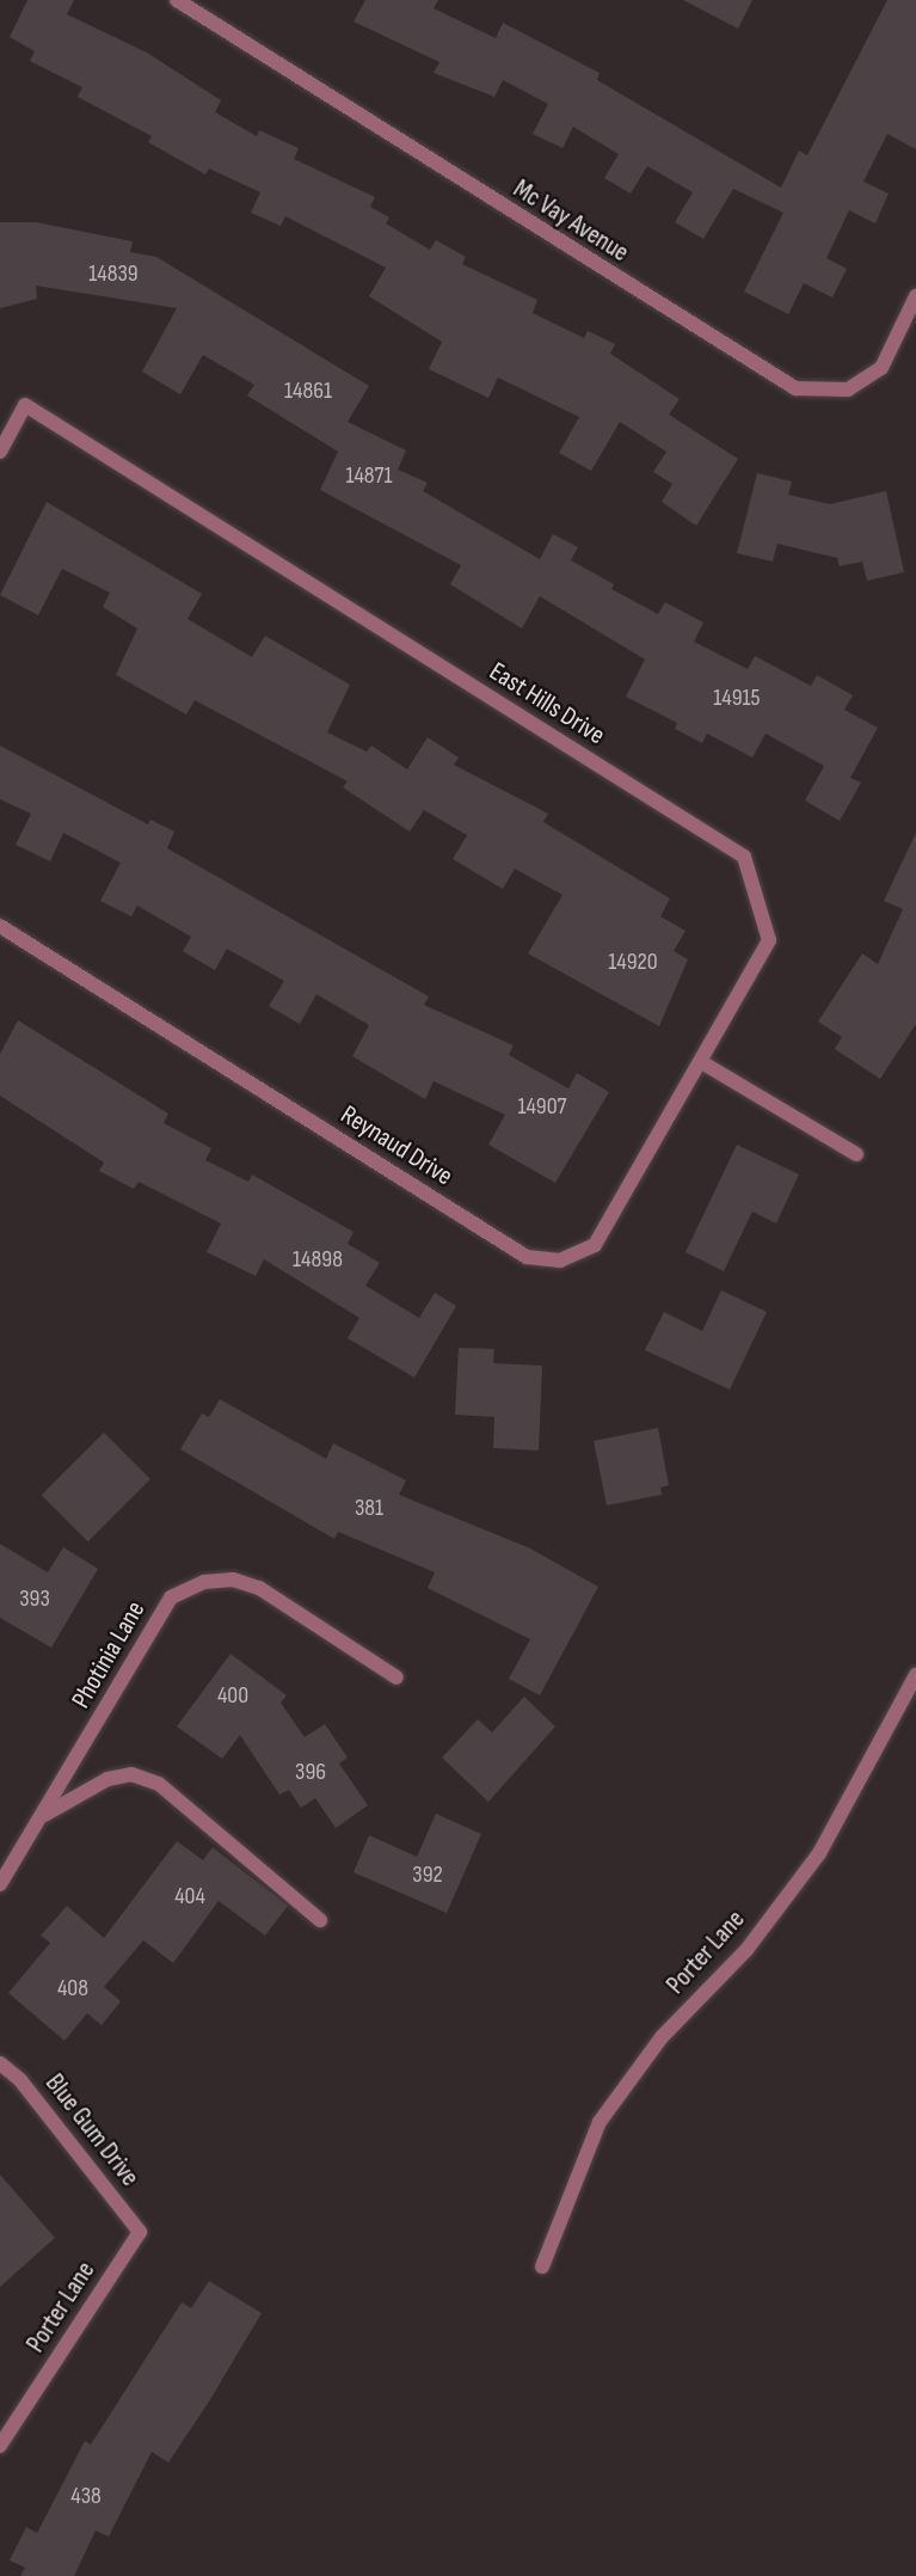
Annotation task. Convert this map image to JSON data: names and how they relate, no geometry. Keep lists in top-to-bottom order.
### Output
{
  "streets": {
    "street": [
      "Mc Vay Avenue",
      "East Hills Drive",
      "Reynaud Drive",
      "Photinia Lane",
      "Porter Lane",
      "Blue Gum Drive"
    ]
  },
  "crossings": [
    ["East Hills Drive", "Reynaud Drive"],
    ["Porter Lane", "Blue Gum Drive"]
  ],
  "house_numbers": [
    "14839",
    "14861",
    "14871",
    "14915",
    "14920",
    "14907",
    "14898",
    "381",
    "393",
    "400",
    "396",
    "392",
    "404",
    "408",
    "438"
  ]
}
